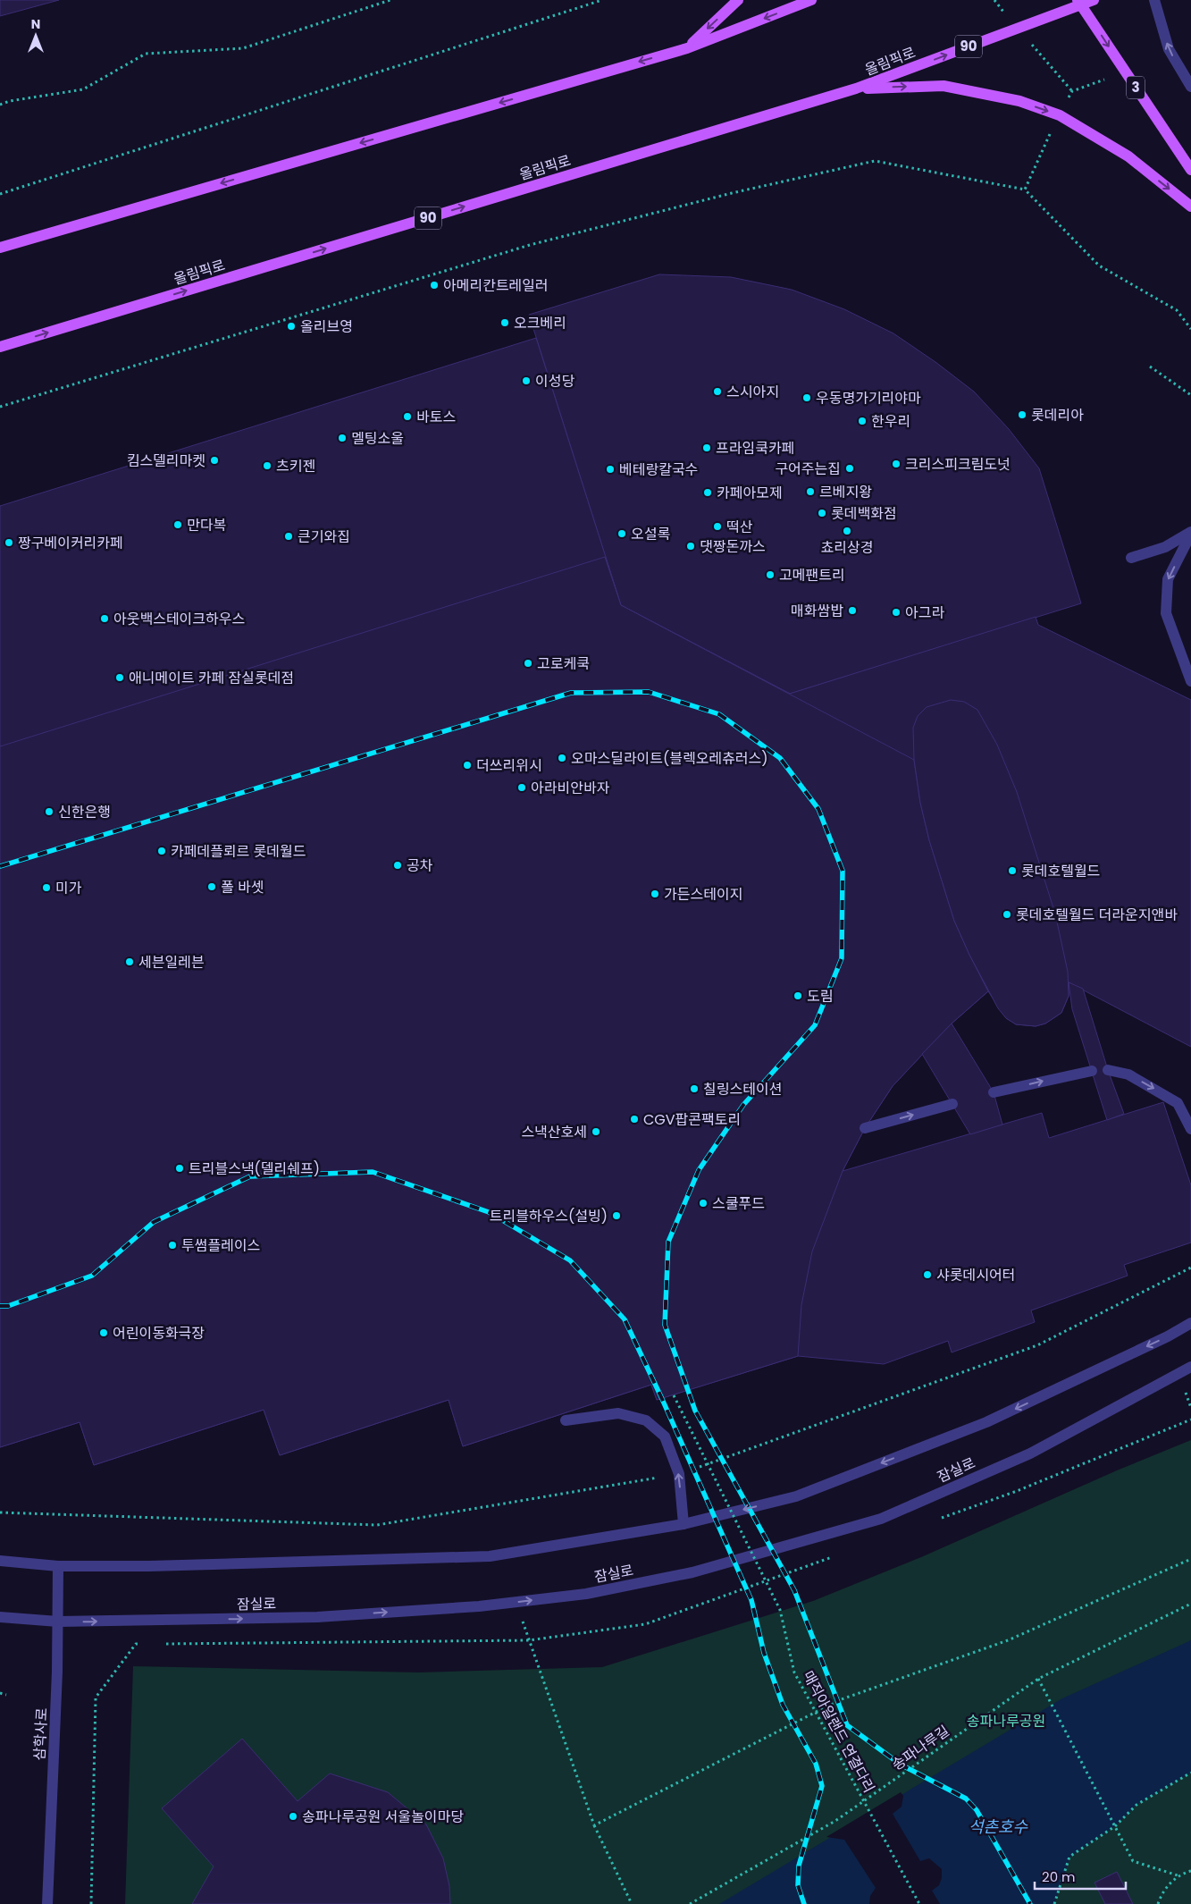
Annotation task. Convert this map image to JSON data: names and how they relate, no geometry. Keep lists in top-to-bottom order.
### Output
{
  "streets": {
    "main road": ["90", "올림픽로", "3"],
    "street": ["잠실로", "삼학사로"],
    "path": ["매직아일랜드 연결다리", "송파나루길"]
  },
  "crossings": [
    ["올림픽로", "3"],
    ["잠실로", "삼학사로"]
  ],
  "water": ["석촌호수"],
  "parks": ["송파나루공원"],
  "places": [
    "아메리칸트레일러",
    "오크베리",
    "올리브영",
    "이성당",
    "스시아지",
    "우동명가기리야마",
    "롯데리아",
    "바토스",
    "한우리",
    "멜팅소울",
    "프라임쿡카페",
    "킴스델리마켓",
    "크리스피크림도넛",
    "츠키젠",
    "구어주는집",
    "베테랑칼국수",
    "르베지왕",
    "카페아모제",
    "롯데백화점",
    "만다복",
    "떡산",
    "쵸리상경",
    "오설록",
    "큰기와집",
    "짱구베이커리카페",
    "댓짱돈까스",
    "고메팬트리",
    "매화쌈밥",
    "아그라",
    "아웃백스테이크하우스",
    "고로케쿡",
    "애니메이트 카페 잠실롯데점",
    "오마스딜라이트(블렉오레츄러스)",
    "더쓰리위시",
    "아라비안바자",
    "신한은행",
    "카페데플뢰르 롯데월드",
    "공차",
    "롯데호텔월드",
    "폴 바셋",
    "미가",
    "가든스테이지",
    "롯데호텔월드 더라운지앤바",
    "세븐일레븐",
    "도림",
    "칠링스테이션",
    "CGV팝콘팩토리",
    "스낵산호세",
    "트리블스낵(델리쉐프)",
    "스쿨푸드",
    "트리블하우스(설빙)",
    "투썸플레이스",
    "샤롯데시어터",
    "어린이동화극장",
    "송파나루공원 서울놀이마당"
  ],
  "scale_bar": "20 m",
  "north": "top"
}
